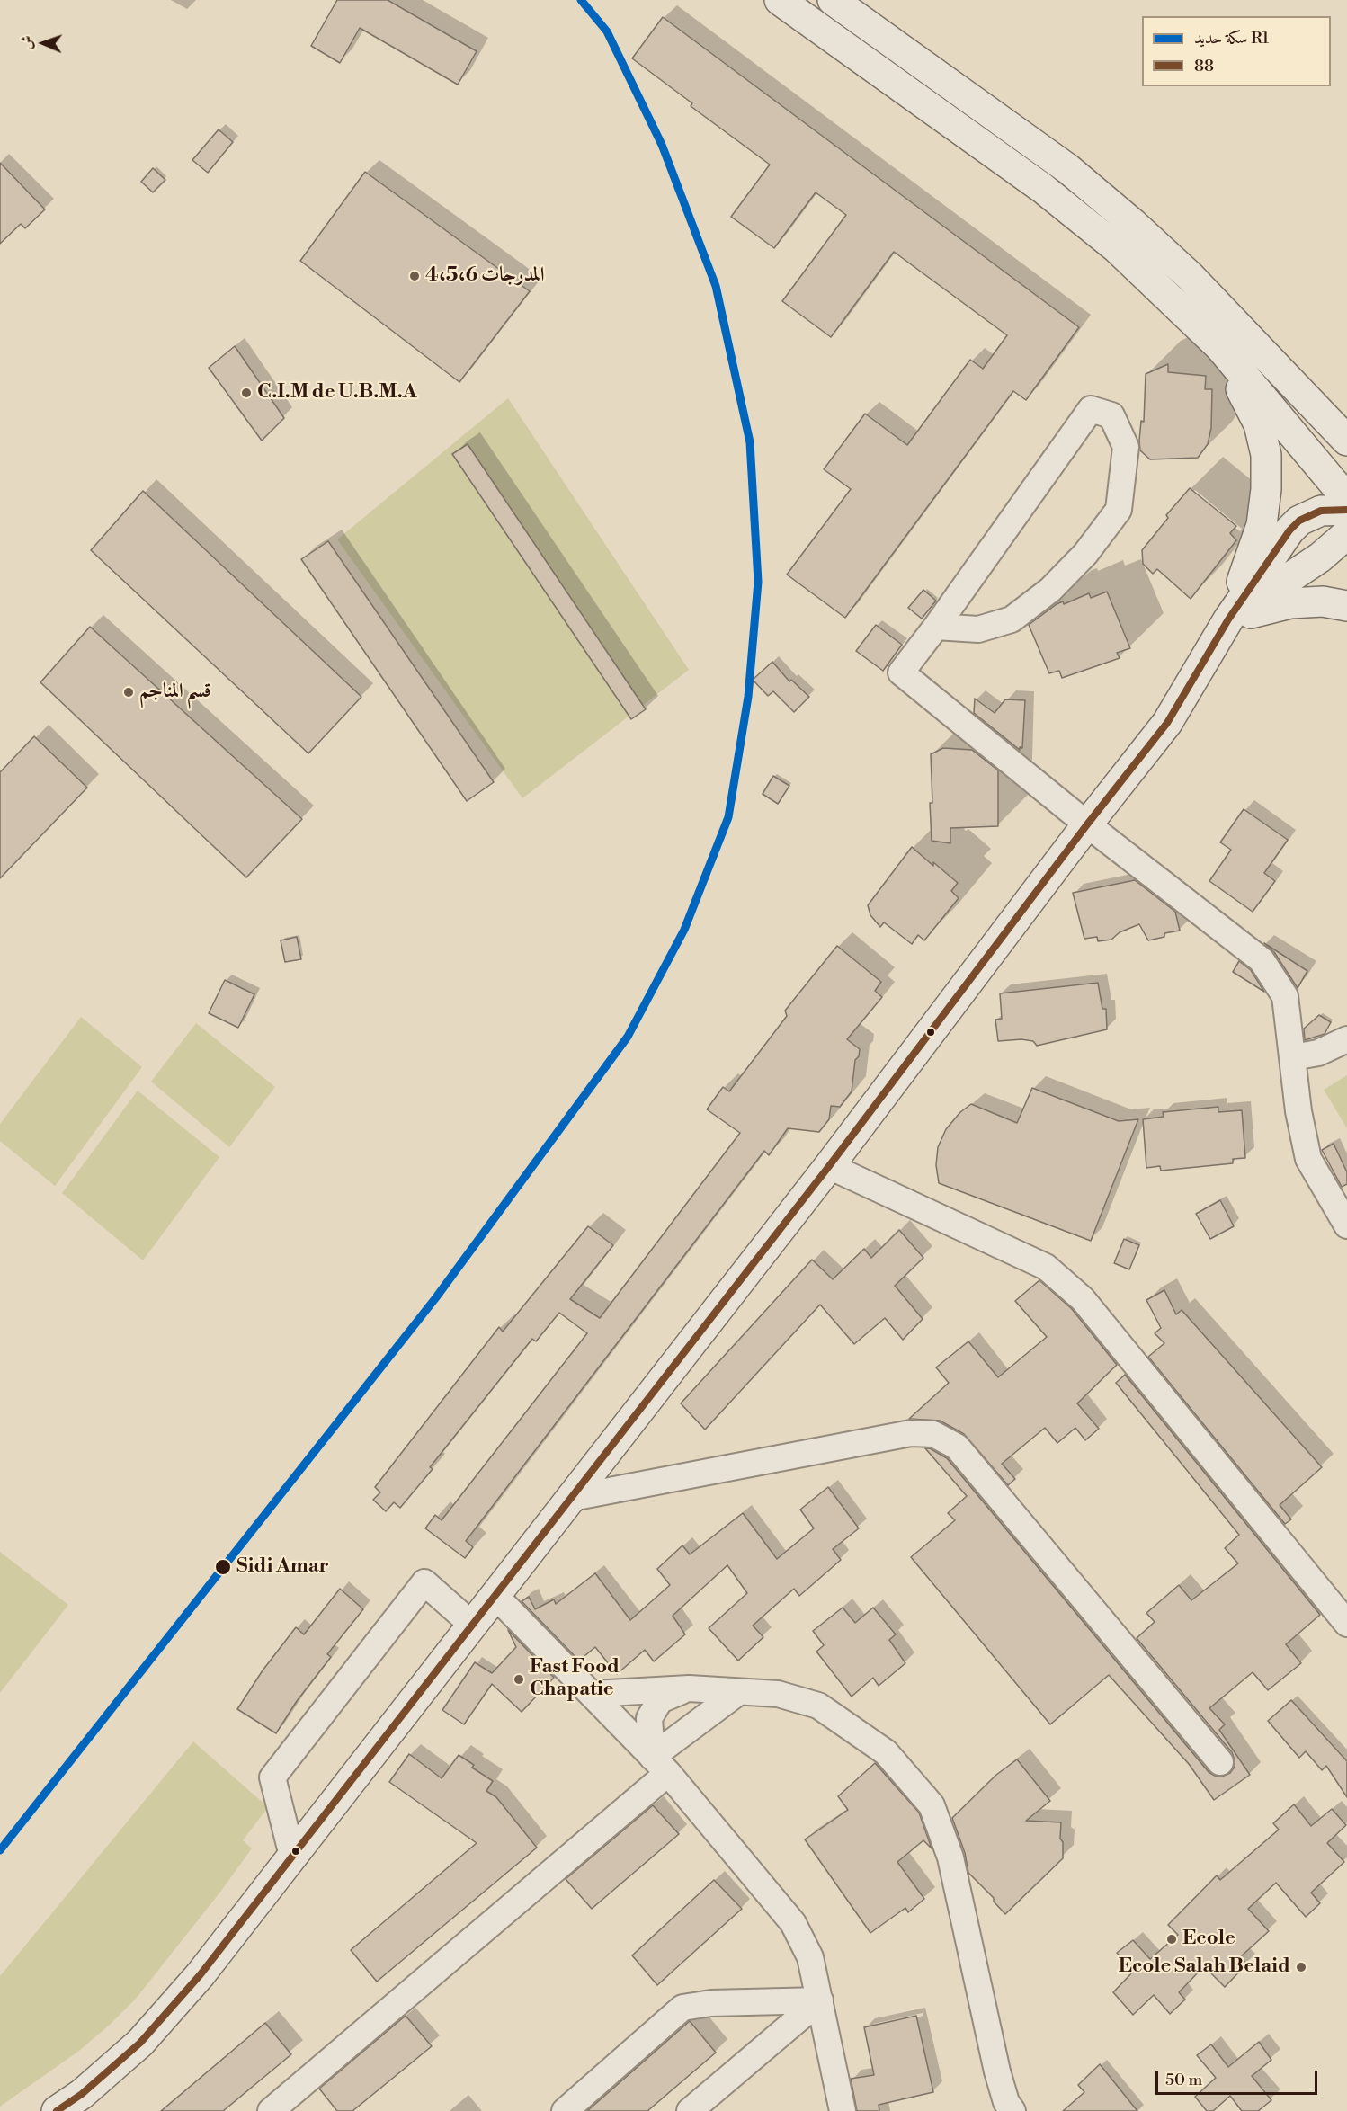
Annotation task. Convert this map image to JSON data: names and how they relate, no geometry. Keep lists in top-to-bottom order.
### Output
{
  "places": [
    "المدرجات 4،5،6",
    "C.I.M de U.B.M.A",
    "قسم المناجم",
    "Sidi Amar",
    "Fast Food Chapatie",
    "Ecole",
    "Ecole Salah Belaid"
  ],
  "lines": ["rail line R1", "transit line 88"],
  "legend": ["سكة حديد R1", "88"],
  "scale_bar": "50 m",
  "north": "left"
}
